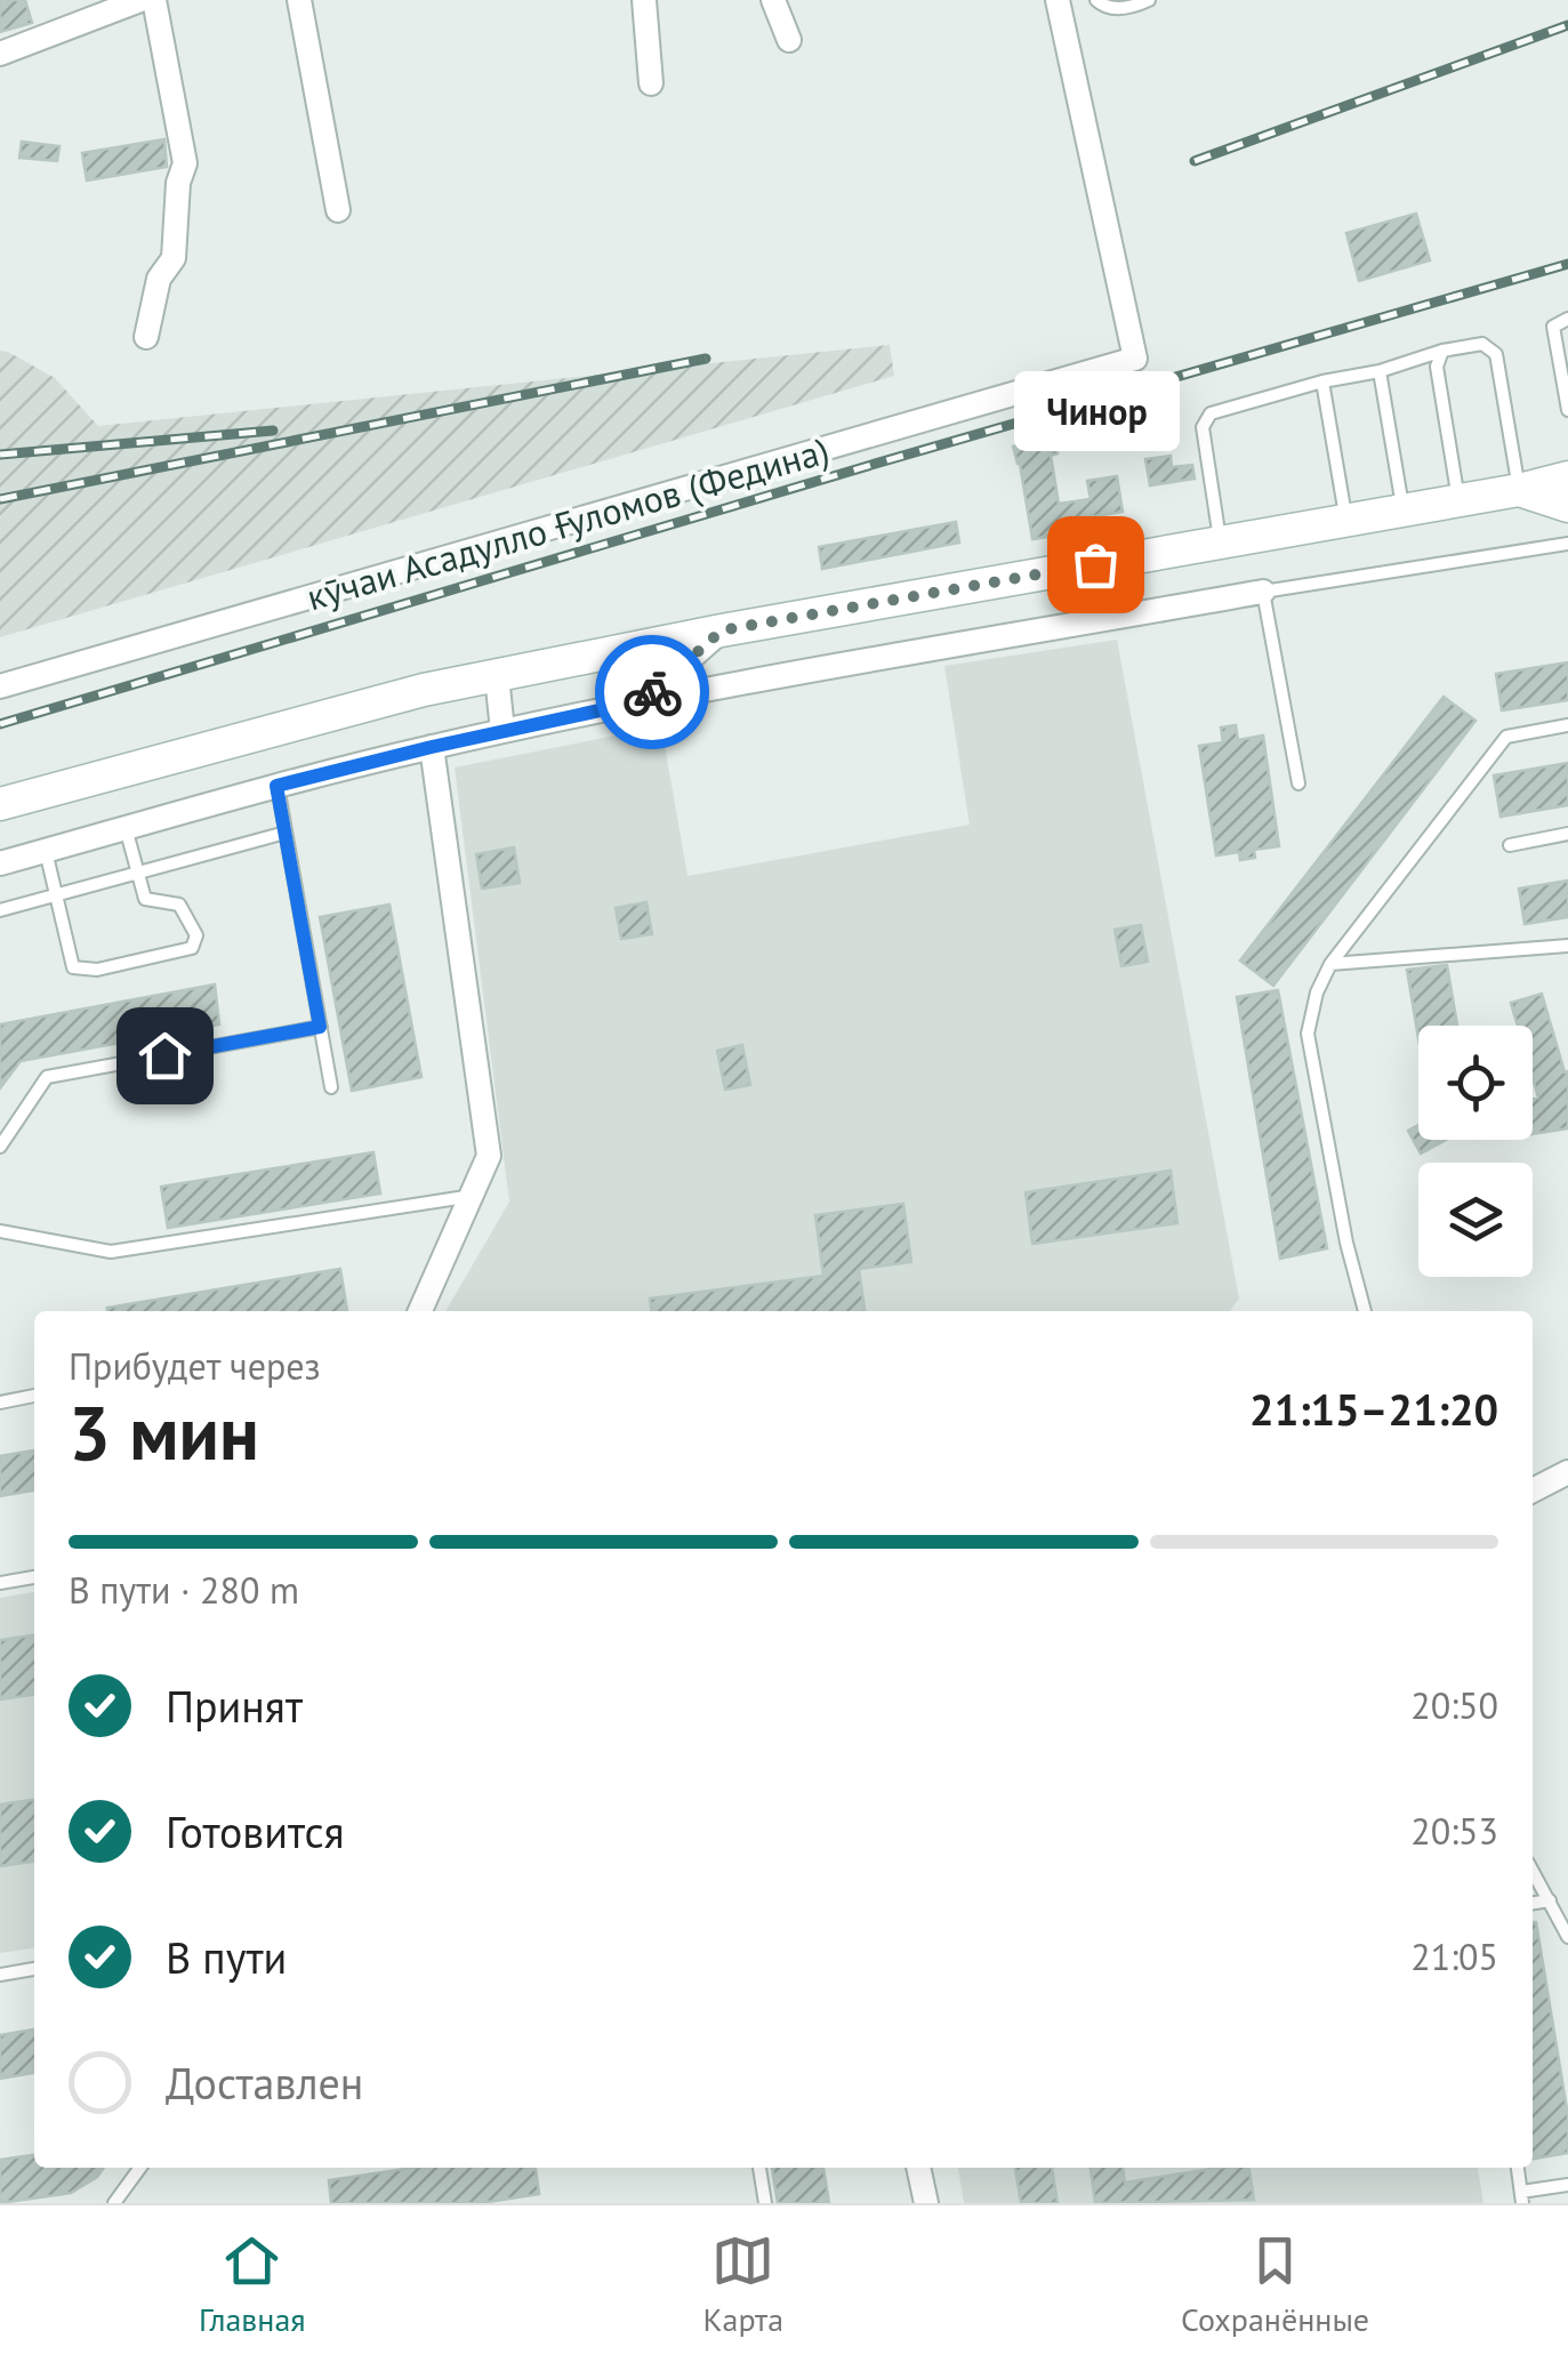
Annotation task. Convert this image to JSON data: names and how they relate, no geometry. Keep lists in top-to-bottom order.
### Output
{
  "streets": {
    "street": ["кӯчаи Асадулло Ғуломов (Федина)"]
  },
  "places": ["Чинор"],
  "page": {
    "bubble": "Чинор",
    "heading": ["3 мин", "Прибудет через", "21:15–21:20"],
    "bar": "В пути · 280 m",
    "list": [
      ["Принят", "20:50"],
      ["Готовится", "20:53"],
      ["В пути", "21:05"],
      "Доставлен"
    ],
    "tabs": ["Главная", "Карта", "Сохранённые"]
  }
}
